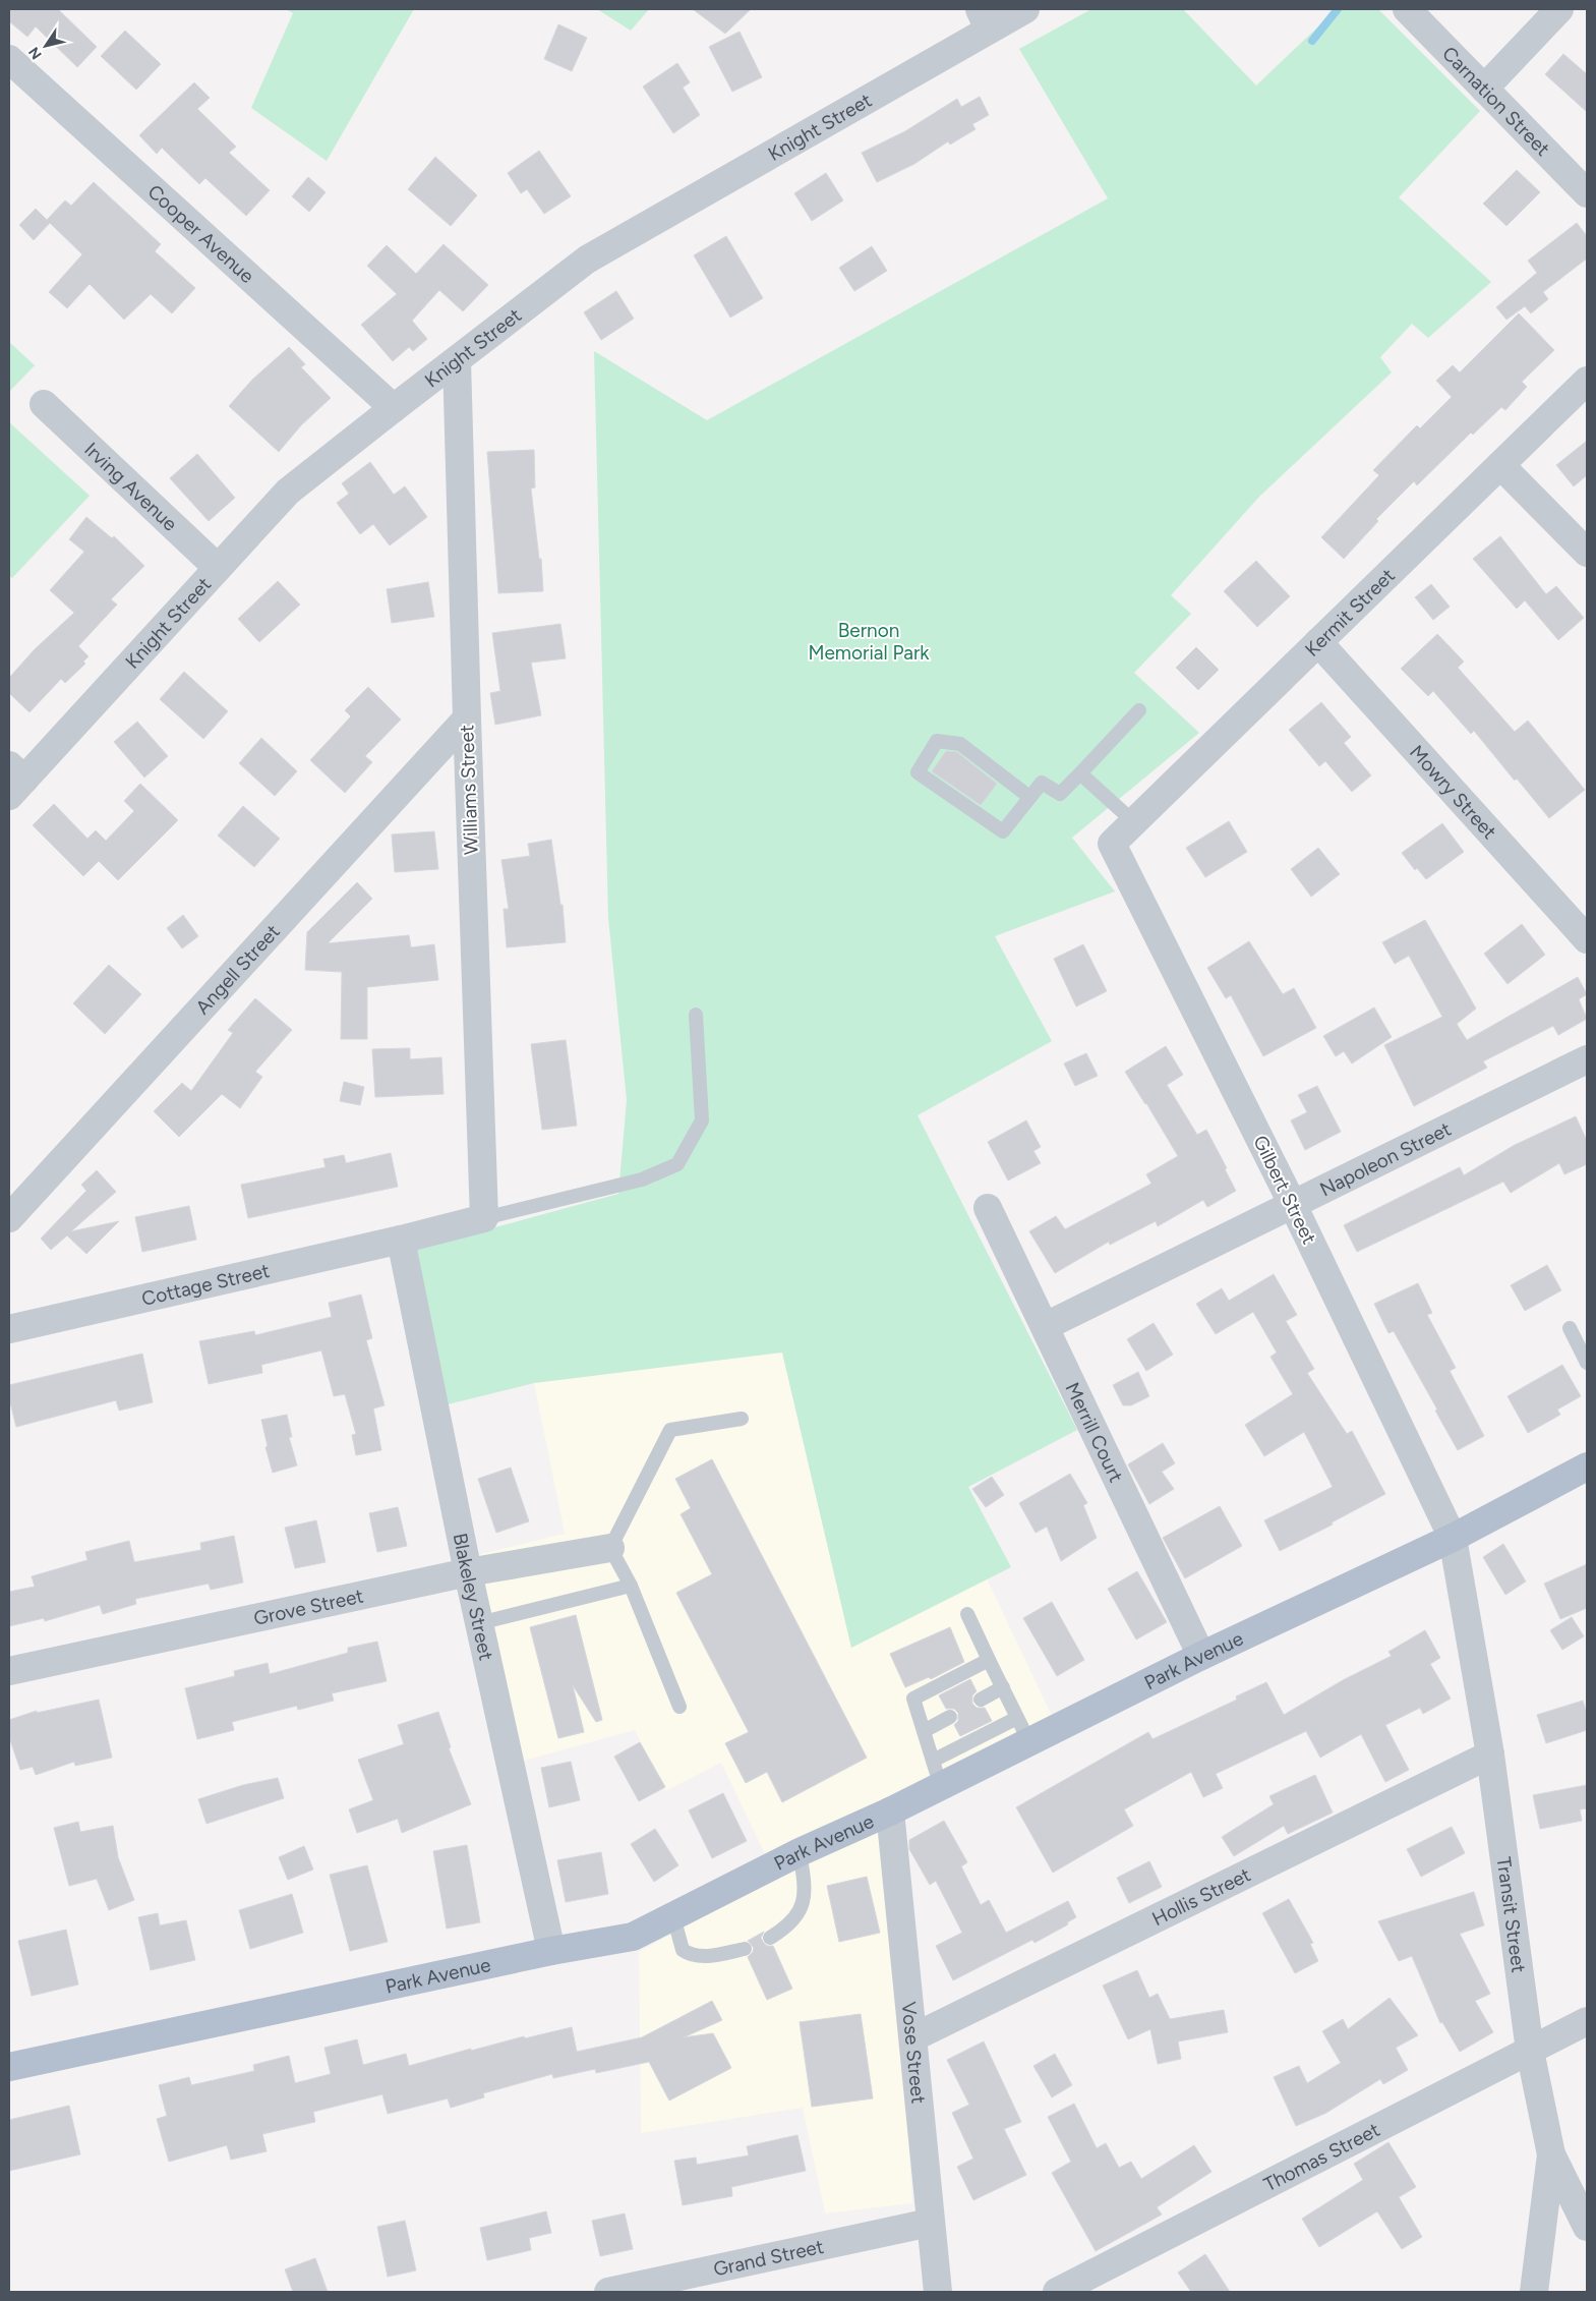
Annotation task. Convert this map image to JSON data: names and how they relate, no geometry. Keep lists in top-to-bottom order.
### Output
{
  "streets": {
    "main road": ["Park Avenue"],
    "street": [
      "Carnation Street",
      "Knight Street",
      "Cooper Avenue",
      "Irving Avenue",
      "Kermit Street",
      "Williams Street",
      "Mowry Street",
      "Angell Street",
      "Napoleon Street",
      "Gilbert Street",
      "Cottage Street",
      "Merrill Court",
      "Blakeley Street",
      "Grove Street",
      "Hollis Street",
      "Transit Street",
      "Vose Street",
      "Thomas Street",
      "Grand Street"
    ]
  },
  "crossings": [
    ["Knight Street", "Cooper Avenue"],
    ["Knight Street", "Irving Avenue"],
    ["Knight Street", "Williams Street"],
    ["Kermit Street", "Mowry Street"],
    ["Kermit Street", "Gilbert Street"],
    ["Williams Street", "Angell Street"],
    ["Williams Street", "Cottage Street"],
    ["Napoleon Street", "Gilbert Street"],
    ["Napoleon Street", "Merrill Court"],
    ["Gilbert Street", "Park Avenue"],
    ["Gilbert Street", "Transit Street"],
    ["Cottage Street", "Blakeley Street"],
    ["Merrill Court", "Park Avenue"],
    ["Blakeley Street", "Grove Street"],
    ["Blakeley Street", "Park Avenue"],
    ["Park Avenue", "Transit Street"],
    ["Park Avenue", "Vose Street"],
    ["Hollis Street", "Transit Street"],
    ["Hollis Street", "Vose Street"],
    ["Transit Street", "Thomas Street"],
    ["Vose Street", "Grand Street"]
  ],
  "parks": ["Bernon Memorial Park"],
  "north": "bottom left"
}
